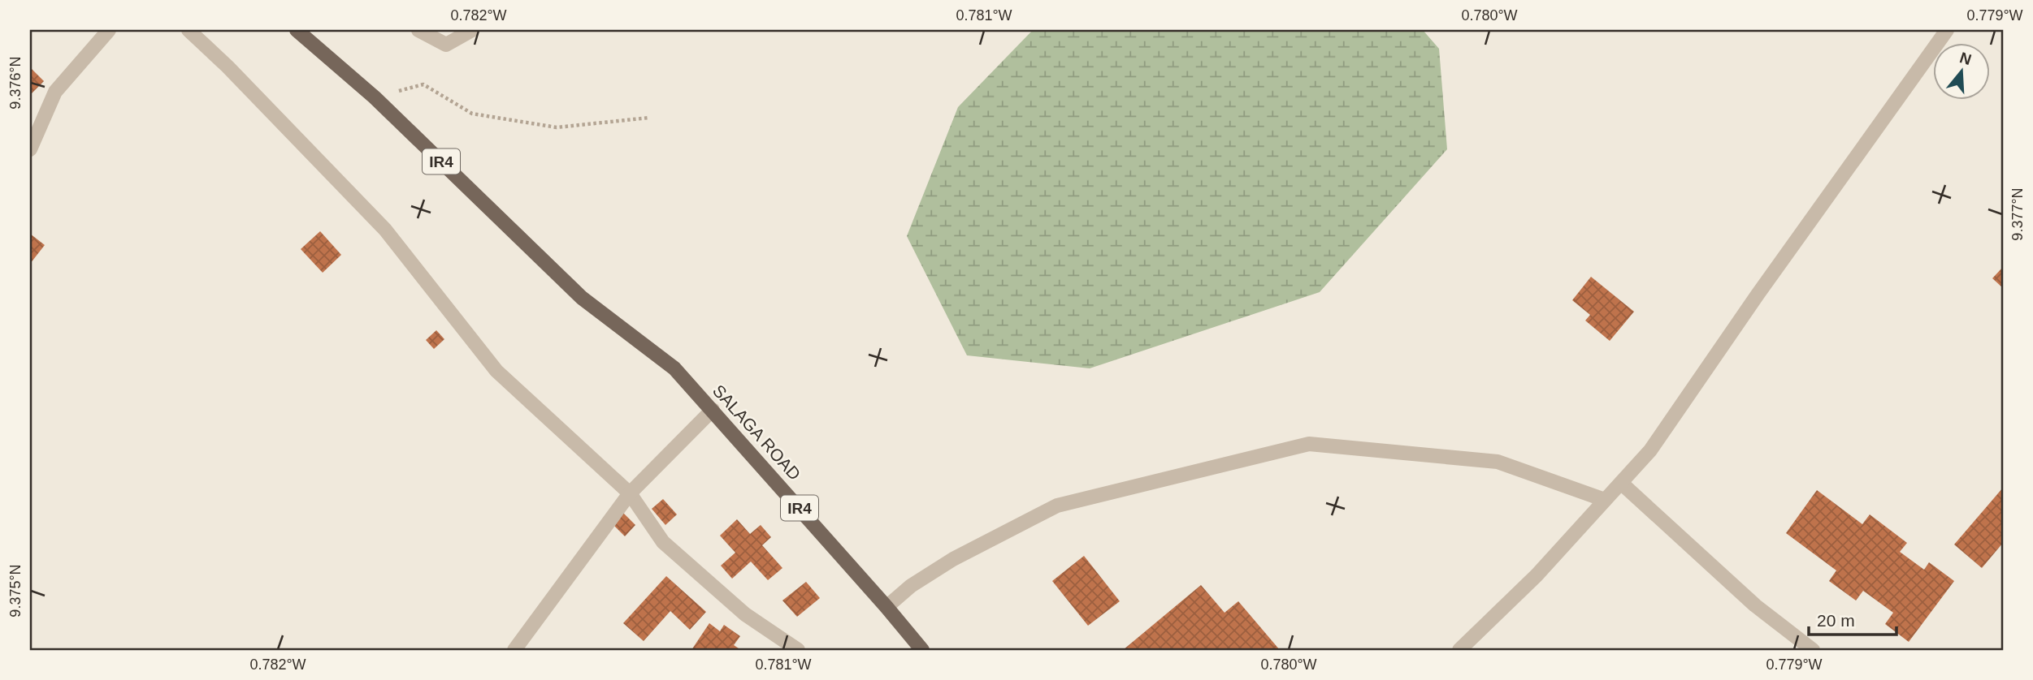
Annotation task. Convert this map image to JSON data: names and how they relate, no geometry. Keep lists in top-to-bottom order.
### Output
{
  "streets": {
    "main road": ["IR4", "SALAGA ROAD"]
  },
  "crossings": [
    ["IR4", "SALAGA ROAD"]
  ],
  "scale_bar": "20 m",
  "north": "top",
  "coordinates": [
    "0.782°W",
    "0.781°W",
    "0.780°W",
    "0.779°W",
    "9.376°N",
    "9.377°N",
    "9.375°N"
  ]
}
